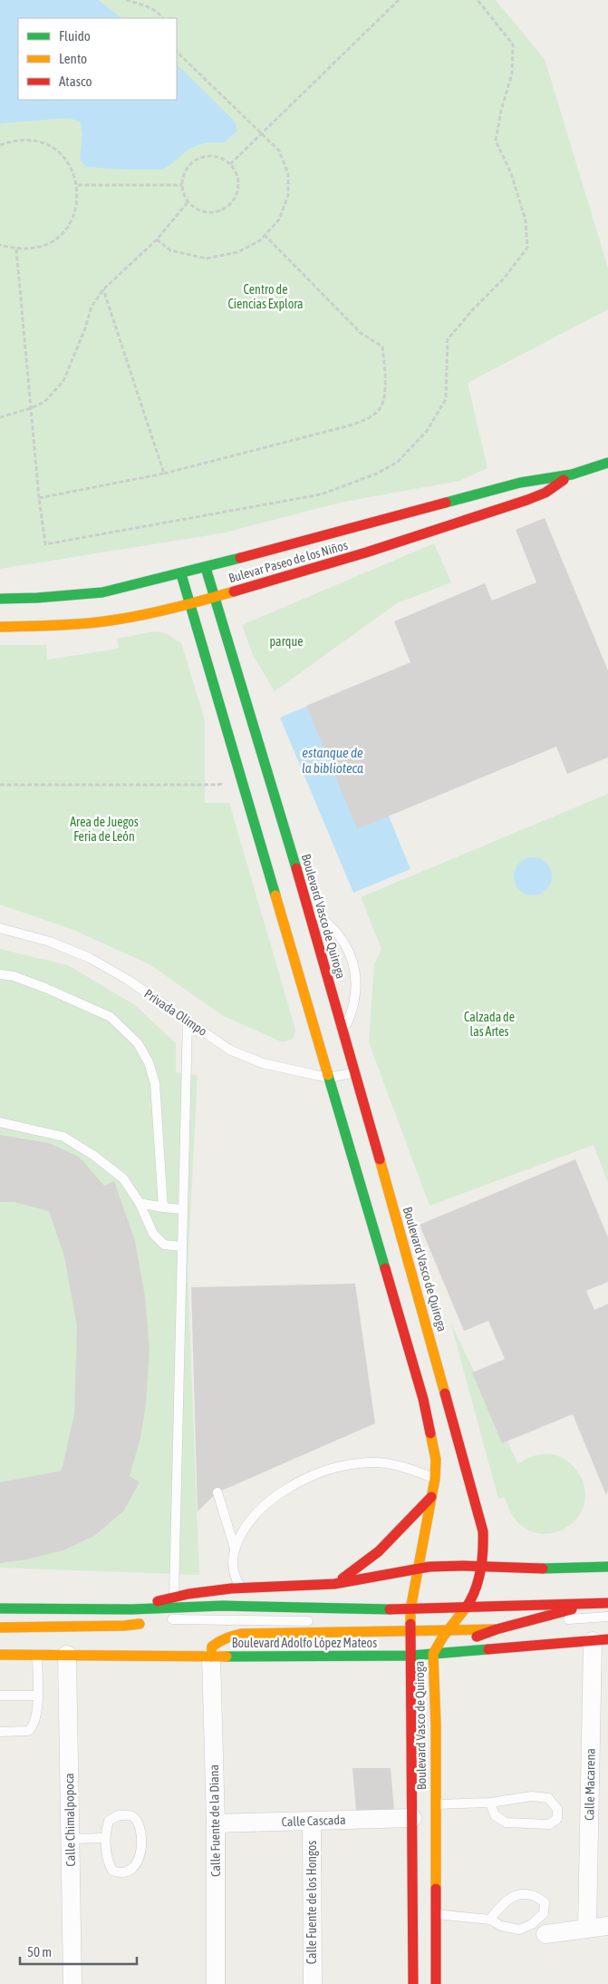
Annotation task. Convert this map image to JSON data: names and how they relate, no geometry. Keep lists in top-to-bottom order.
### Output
{
  "streets": {
    "street": [
      "Bulevar Paseo de los Niños",
      "Boulevard Vasco de Quiroga",
      "Boulevard Adolfo López Mateos",
      "Calle Macarena",
      "Calle Chimalpopoca",
      "Calle Fuente de la Diana",
      "Calle Cascada",
      "Calle Fuente de los Hongos"
    ],
    "lane": ["Privada Olimpo"]
  },
  "crossings": [
    ["Bulevar Paseo de los Niños", "Boulevard Vasco de Quiroga"],
    ["Boulevard Vasco de Quiroga", "Privada Olimpo"],
    ["Boulevard Vasco de Quiroga", "Boulevard Adolfo López Mateos"],
    ["Boulevard Vasco de Quiroga", "Calle Cascada"],
    ["Boulevard Adolfo López Mateos", "Calle Macarena"],
    ["Boulevard Adolfo López Mateos", "Calle Chimalpopoca"],
    ["Boulevard Adolfo López Mateos", "Calle Fuente de la Diana"],
    ["Calle Fuente de la Diana", "Calle Cascada"],
    ["Calle Cascada", "Calle Fuente de los Hongos"]
  ],
  "water": ["estanque de la biblioteca"],
  "parks": [
    "Centro de Ciencias Explora",
    "parque",
    "Area de Juegos Feria de León",
    "Calzada de las Artes"
  ],
  "legend": ["Fluido", "Lento", "Atasco"],
  "scale_bar": "50 m"
}
